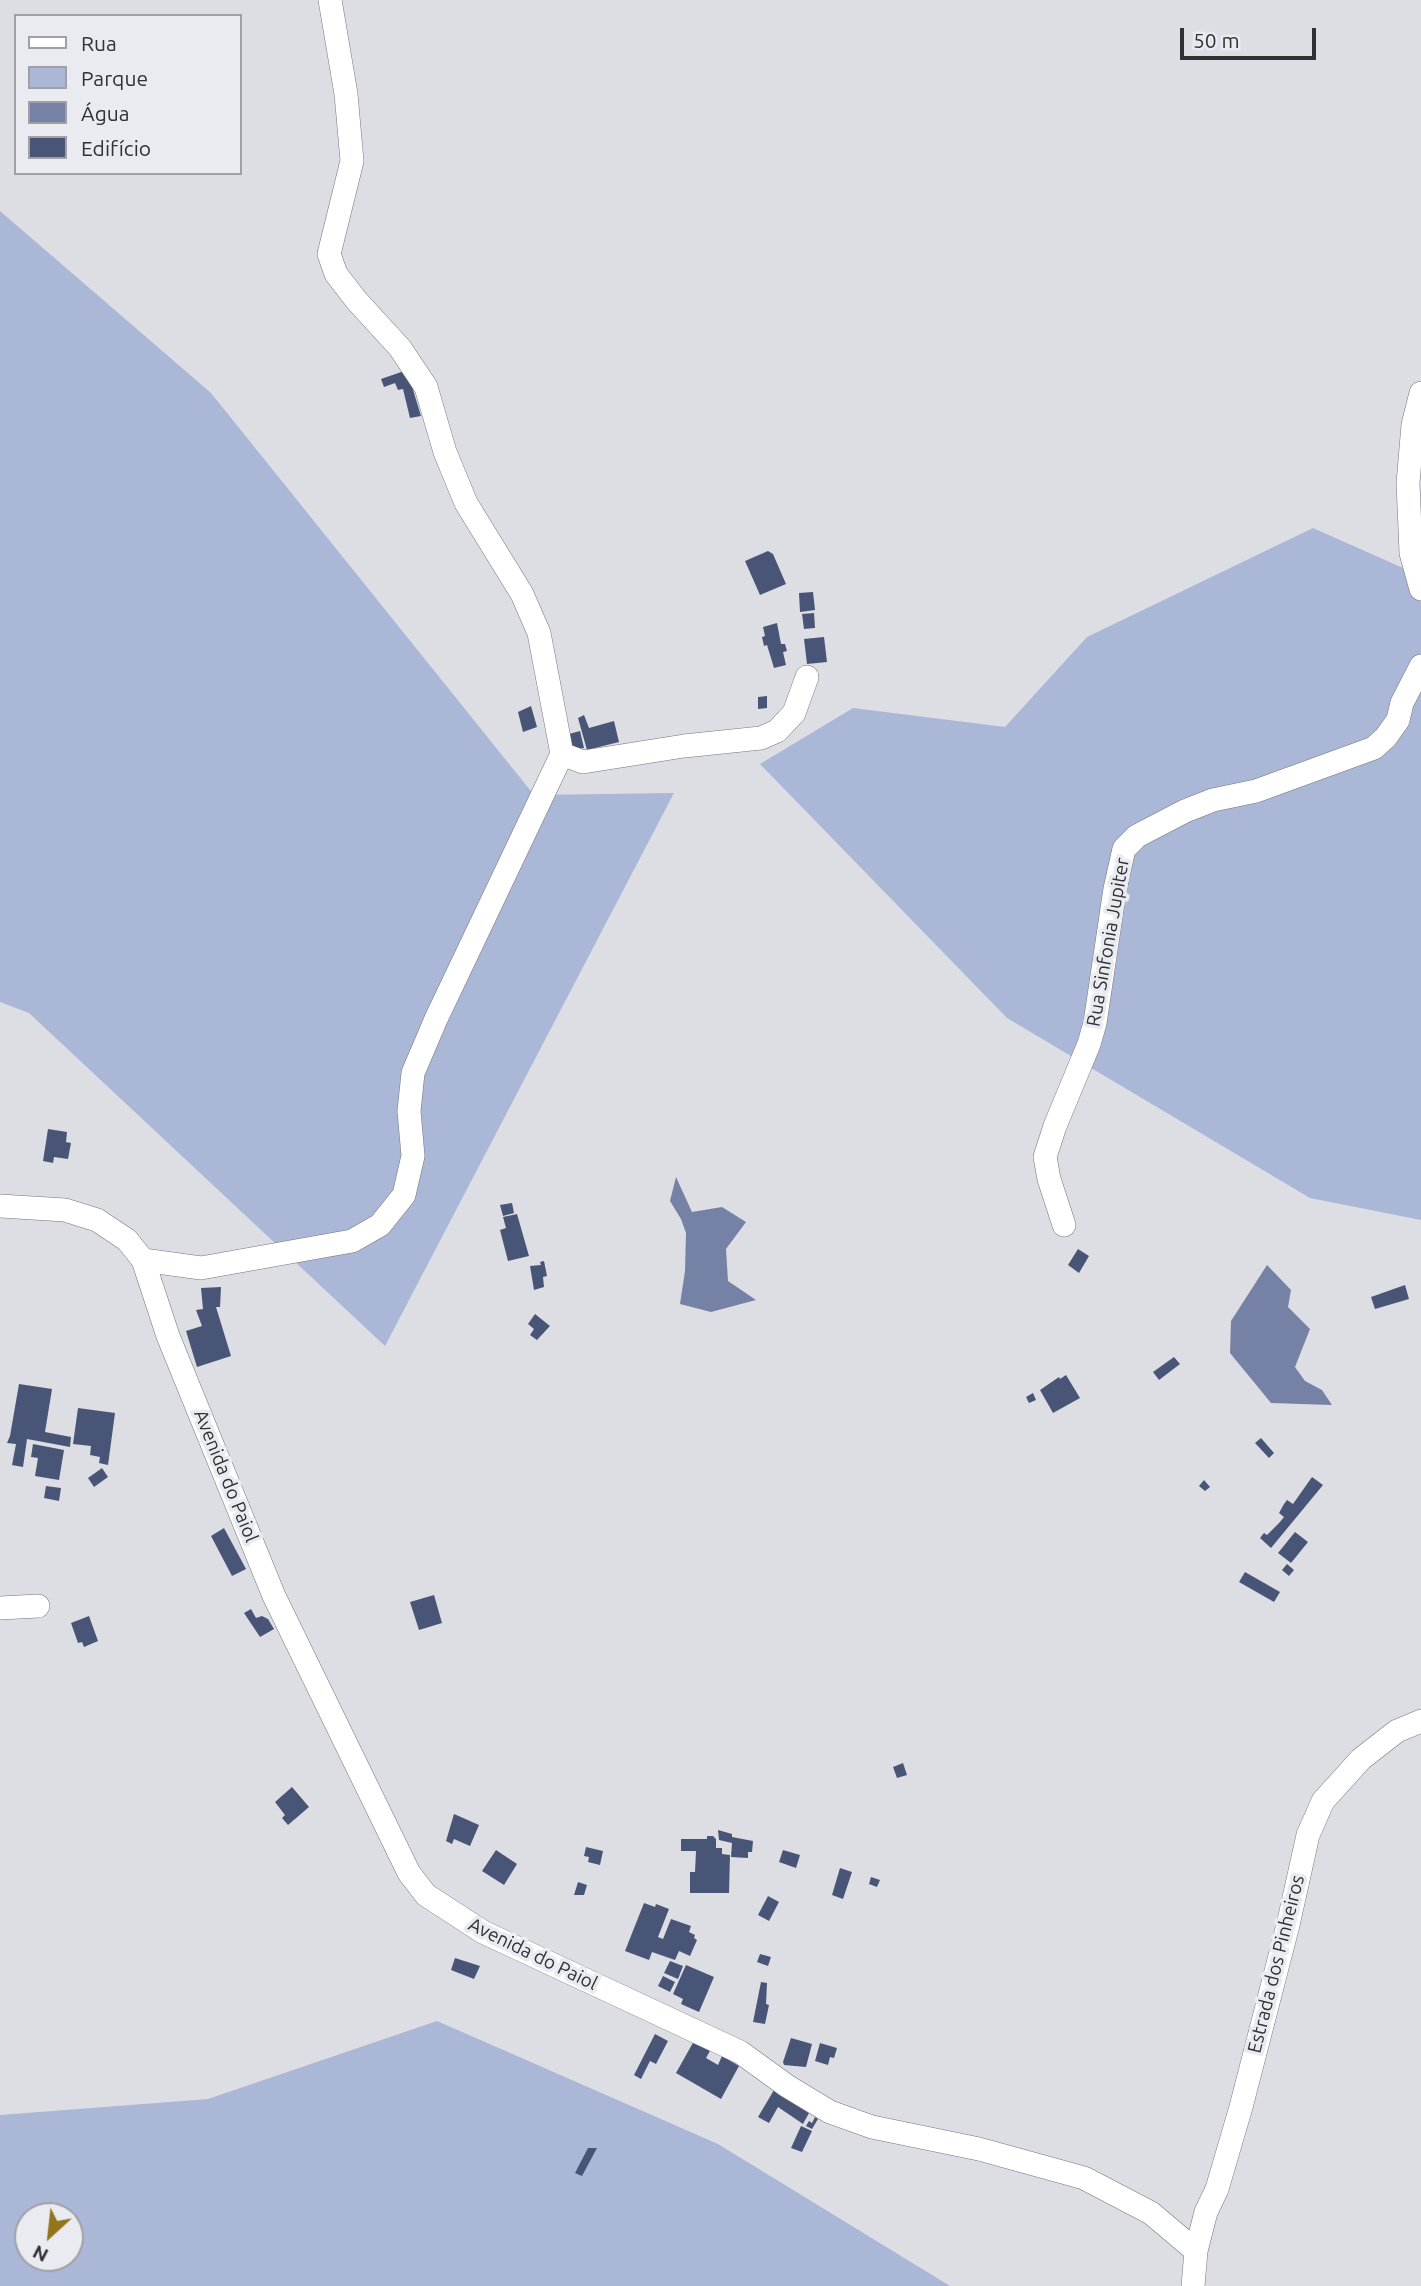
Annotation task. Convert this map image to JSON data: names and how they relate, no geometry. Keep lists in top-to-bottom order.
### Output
{
  "streets": {
    "street": ["Rua Sinfonia Jupiter", "Avenida do Paiol", "Estrada dos Pinheiros"]
  },
  "crossings": [
    ["Avenida do Paiol", "Estrada dos Pinheiros"]
  ],
  "legend": [
    "Rua",
    "Parque",
    "Água",
    "Edifício"
  ],
  "scale_bar": "50 m",
  "north": "bottom left"
}
